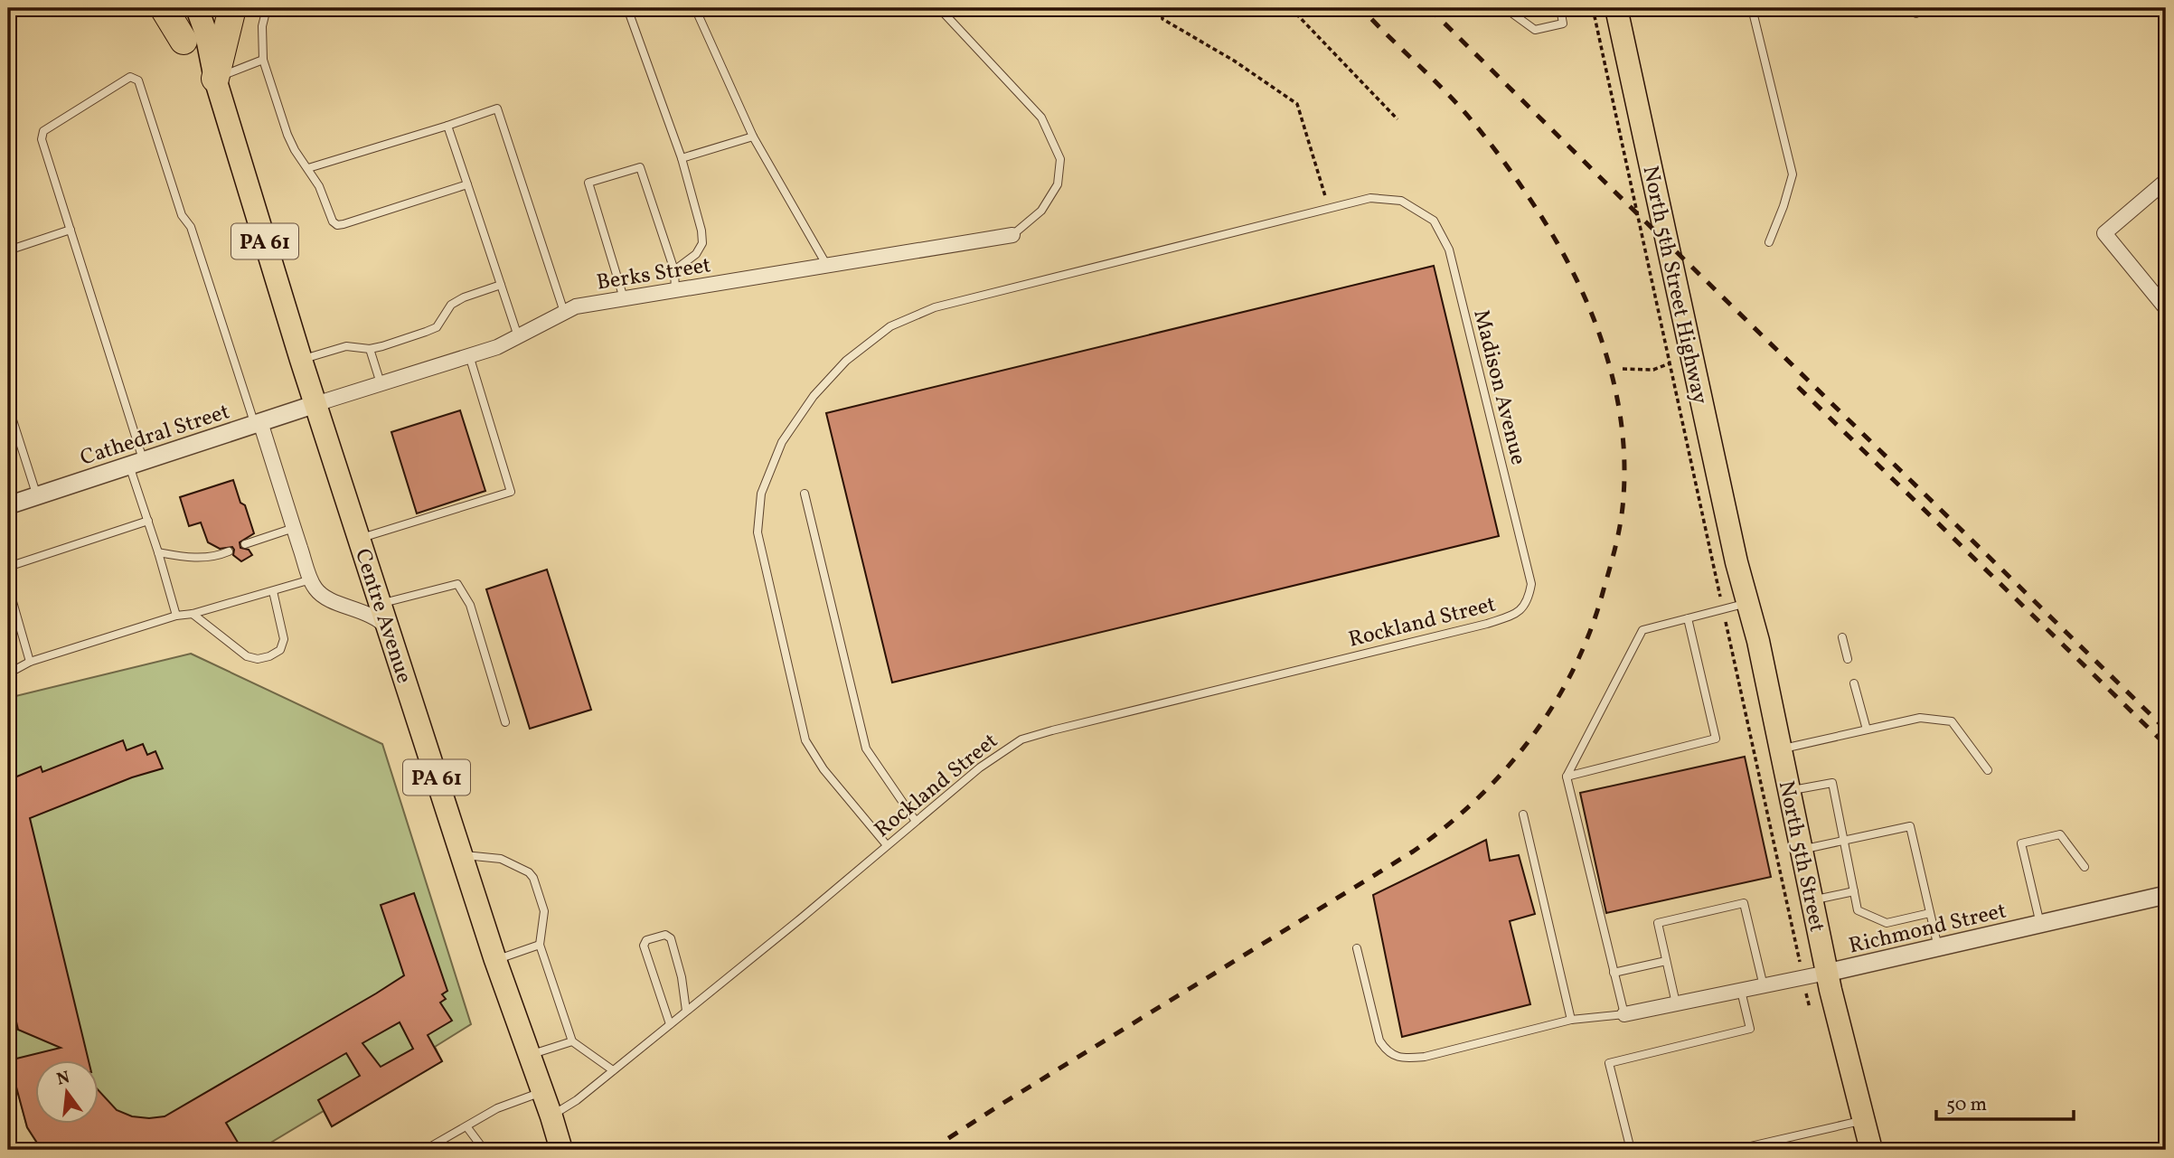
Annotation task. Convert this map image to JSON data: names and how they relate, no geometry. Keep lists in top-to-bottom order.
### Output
{
  "streets": {
    "main road": [
      "PA 61",
      "North 5th Street Highway",
      "Centre Avenue",
      "North 5th Street"
    ],
    "street": ["Berks Street", "Cathedral Street", "Richmond Street"],
    "lane": ["Madison Avenue", "Rockland Street"]
  },
  "crossings": [
    ["Berks Street", "Cathedral Street"],
    ["Berks Street", "Centre Avenue"],
    ["North 5th Street Highway", "North 5th Street"],
    ["Madison Avenue", "Rockland Street"],
    ["Cathedral Street", "Centre Avenue"],
    ["Centre Avenue", "Rockland Street"],
    ["North 5th Street", "Richmond Street"]
  ],
  "scale_bar": "50 m",
  "north": "top"
}
